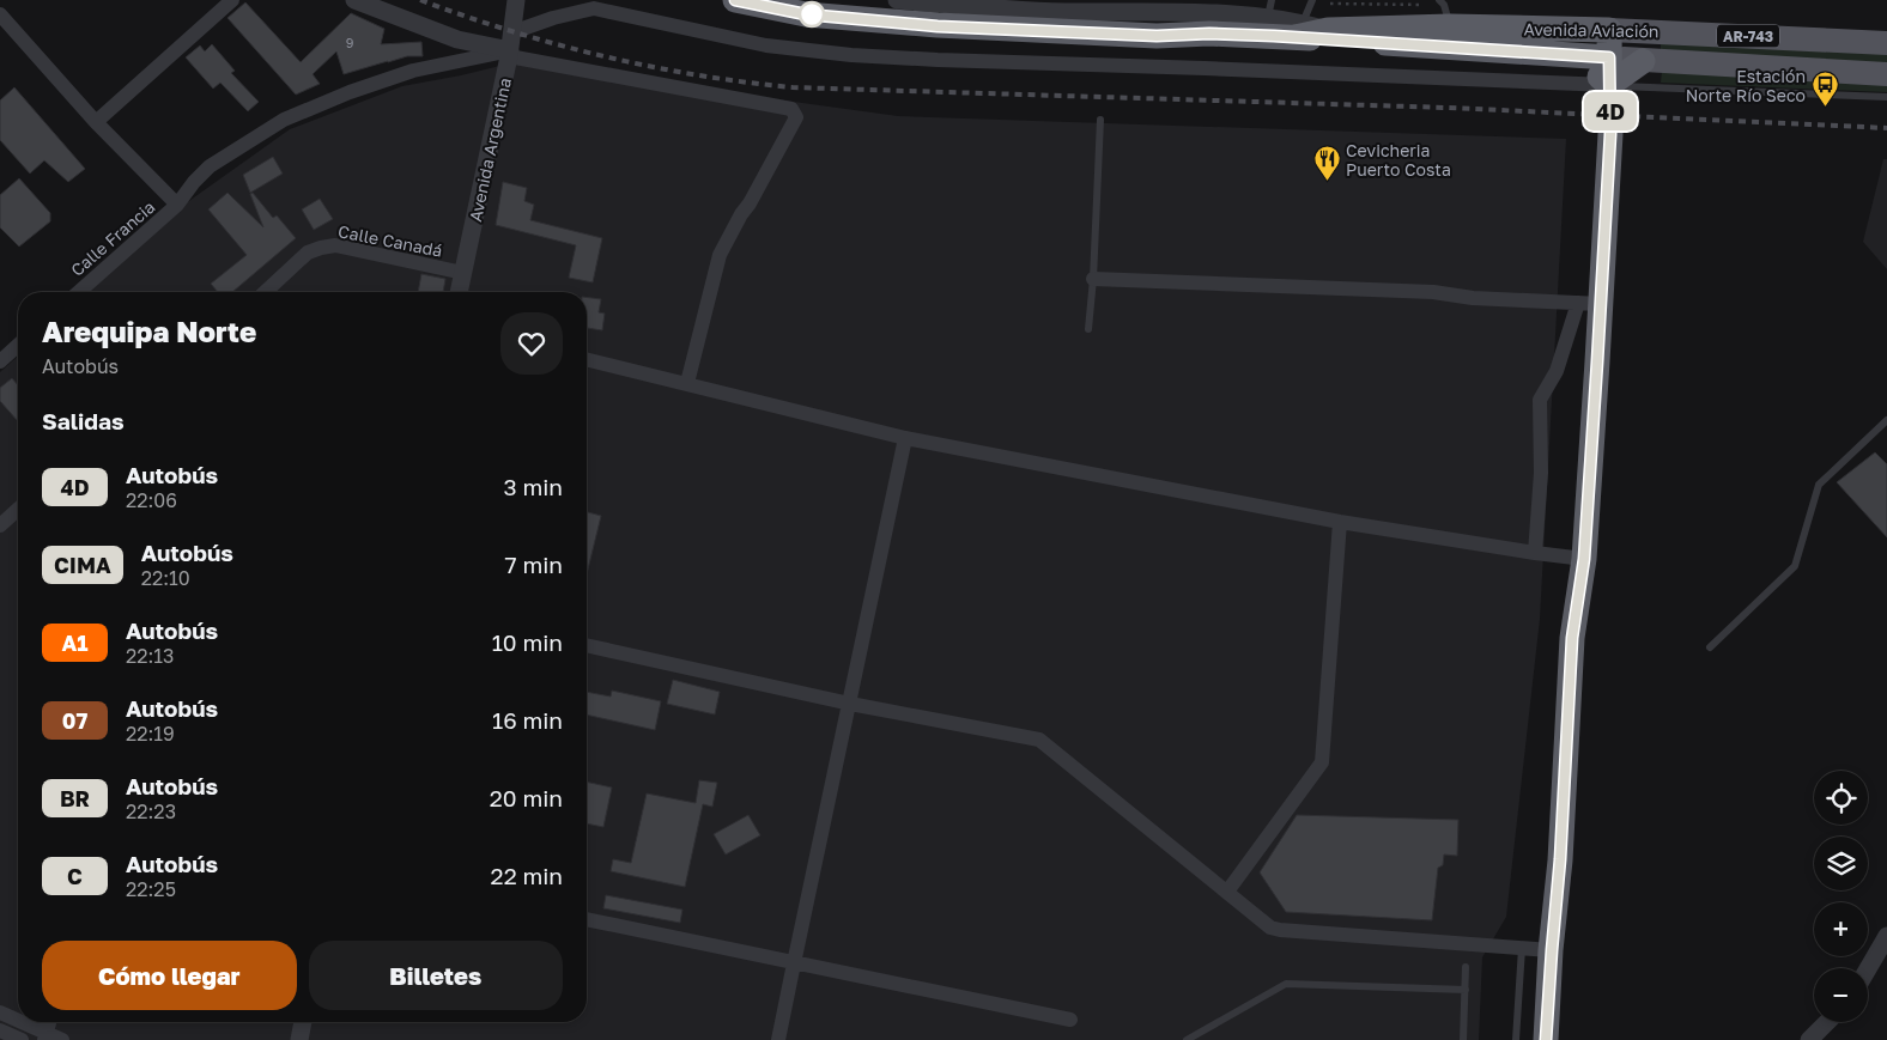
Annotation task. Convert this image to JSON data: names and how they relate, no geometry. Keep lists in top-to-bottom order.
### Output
{
  "streets": {
    "highway": ["Avenida Aviación"],
    "main road": ["AR-743"],
    "street": ["Avenida Argentina", "Calle Francia", "Calle Canadá"]
  },
  "crossings": [
    ["Avenida Argentina", "Calle Francia"],
    ["Avenida Argentina", "Calle Canadá"]
  ],
  "places": {
    "bus stop": ["Estación Norte Río Seco"],
    "restaurant": ["Cevicheria Puerto Costa"]
  },
  "lines": ["bus line 4D"],
  "house_numbers": ["9"],
  "page": {
    "on_map": "4D",
    "heading": [
      ["Arequipa Norte", "Autobús"],
      "Salidas"
    ],
    "list": [
      {
        "mark": "4D",
        "name": "Autobús",
        "note": "22:06",
        "value": "3 min"
      },
      {
        "mark": "CIMA",
        "name": "Autobús",
        "note": "22:10",
        "value": "7 min"
      },
      {
        "mark": "A1",
        "name": "Autobús",
        "note": "22:13",
        "value": "10 min"
      },
      {
        "mark": "07",
        "name": "Autobús",
        "note": "22:19",
        "value": "16 min"
      },
      {
        "mark": "BR",
        "name": "Autobús",
        "note": "22:23",
        "value": "20 min"
      },
      {
        "mark": "C",
        "name": "Autobús",
        "note": "22:25",
        "value": "22 min"
      }
    ],
    "map_buttons": ["+", "−"],
    "buttons": ["Cómo llegar", "Billetes"]
  }
}
